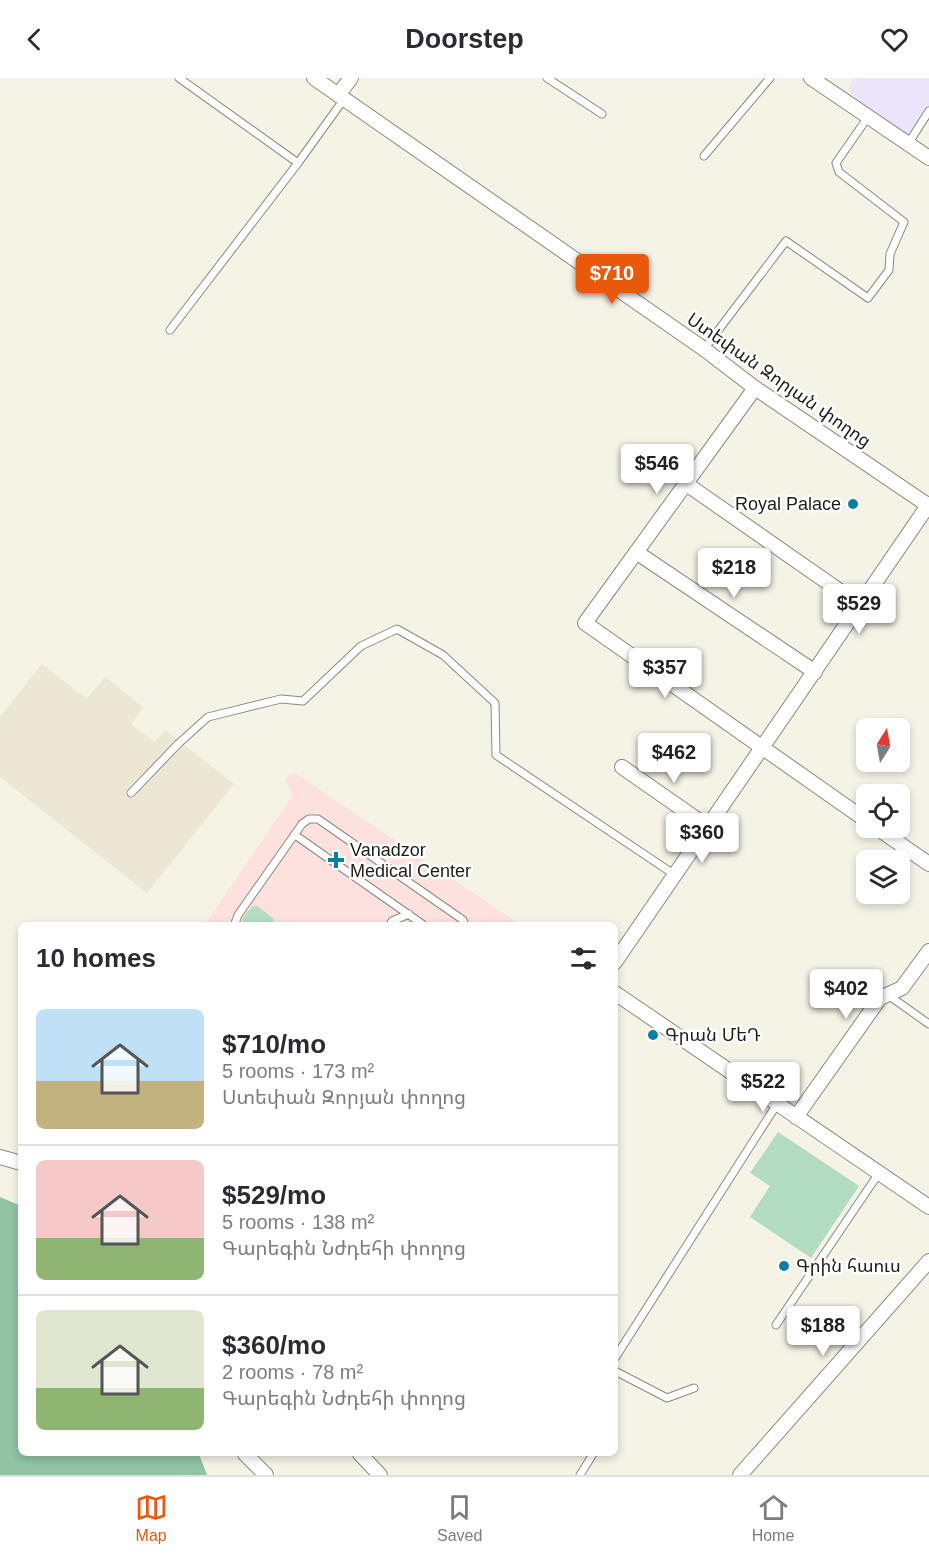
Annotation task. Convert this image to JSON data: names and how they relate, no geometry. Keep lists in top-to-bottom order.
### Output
{
  "streets": {
    "street": ["Ստեփան Զորյան փողոց"]
  },
  "places": {
    "other": ["Royal Palace", "Գրան ՄեԴ", "Գրին հաուս"],
    "health": ["Vanadzor Medical Center"]
  },
  "north": "top",
  "page": {
    "header": "Doorstep",
    "price": [
      "$710",
      "$546",
      "$218",
      "$529",
      "$357",
      "$462",
      "$360",
      "$402",
      "$522",
      "$188"
    ],
    "heading": "10 homes",
    "list": [
      {
        "name": "$710/mo",
        "note": "5 rooms · 173 m² · Ստեփան Զորյան փողոց"
      },
      {
        "name": "$529/mo",
        "note": "5 rooms · 138 m² · Գարեգին Նժդեհի փողոց"
      },
      {
        "name": "$360/mo",
        "note": "2 rooms · 78 m² · Գարեգին Նժդեհի փողոց"
      }
    ],
    "tabs": ["Map", "Saved", "Home"]
  }
}
